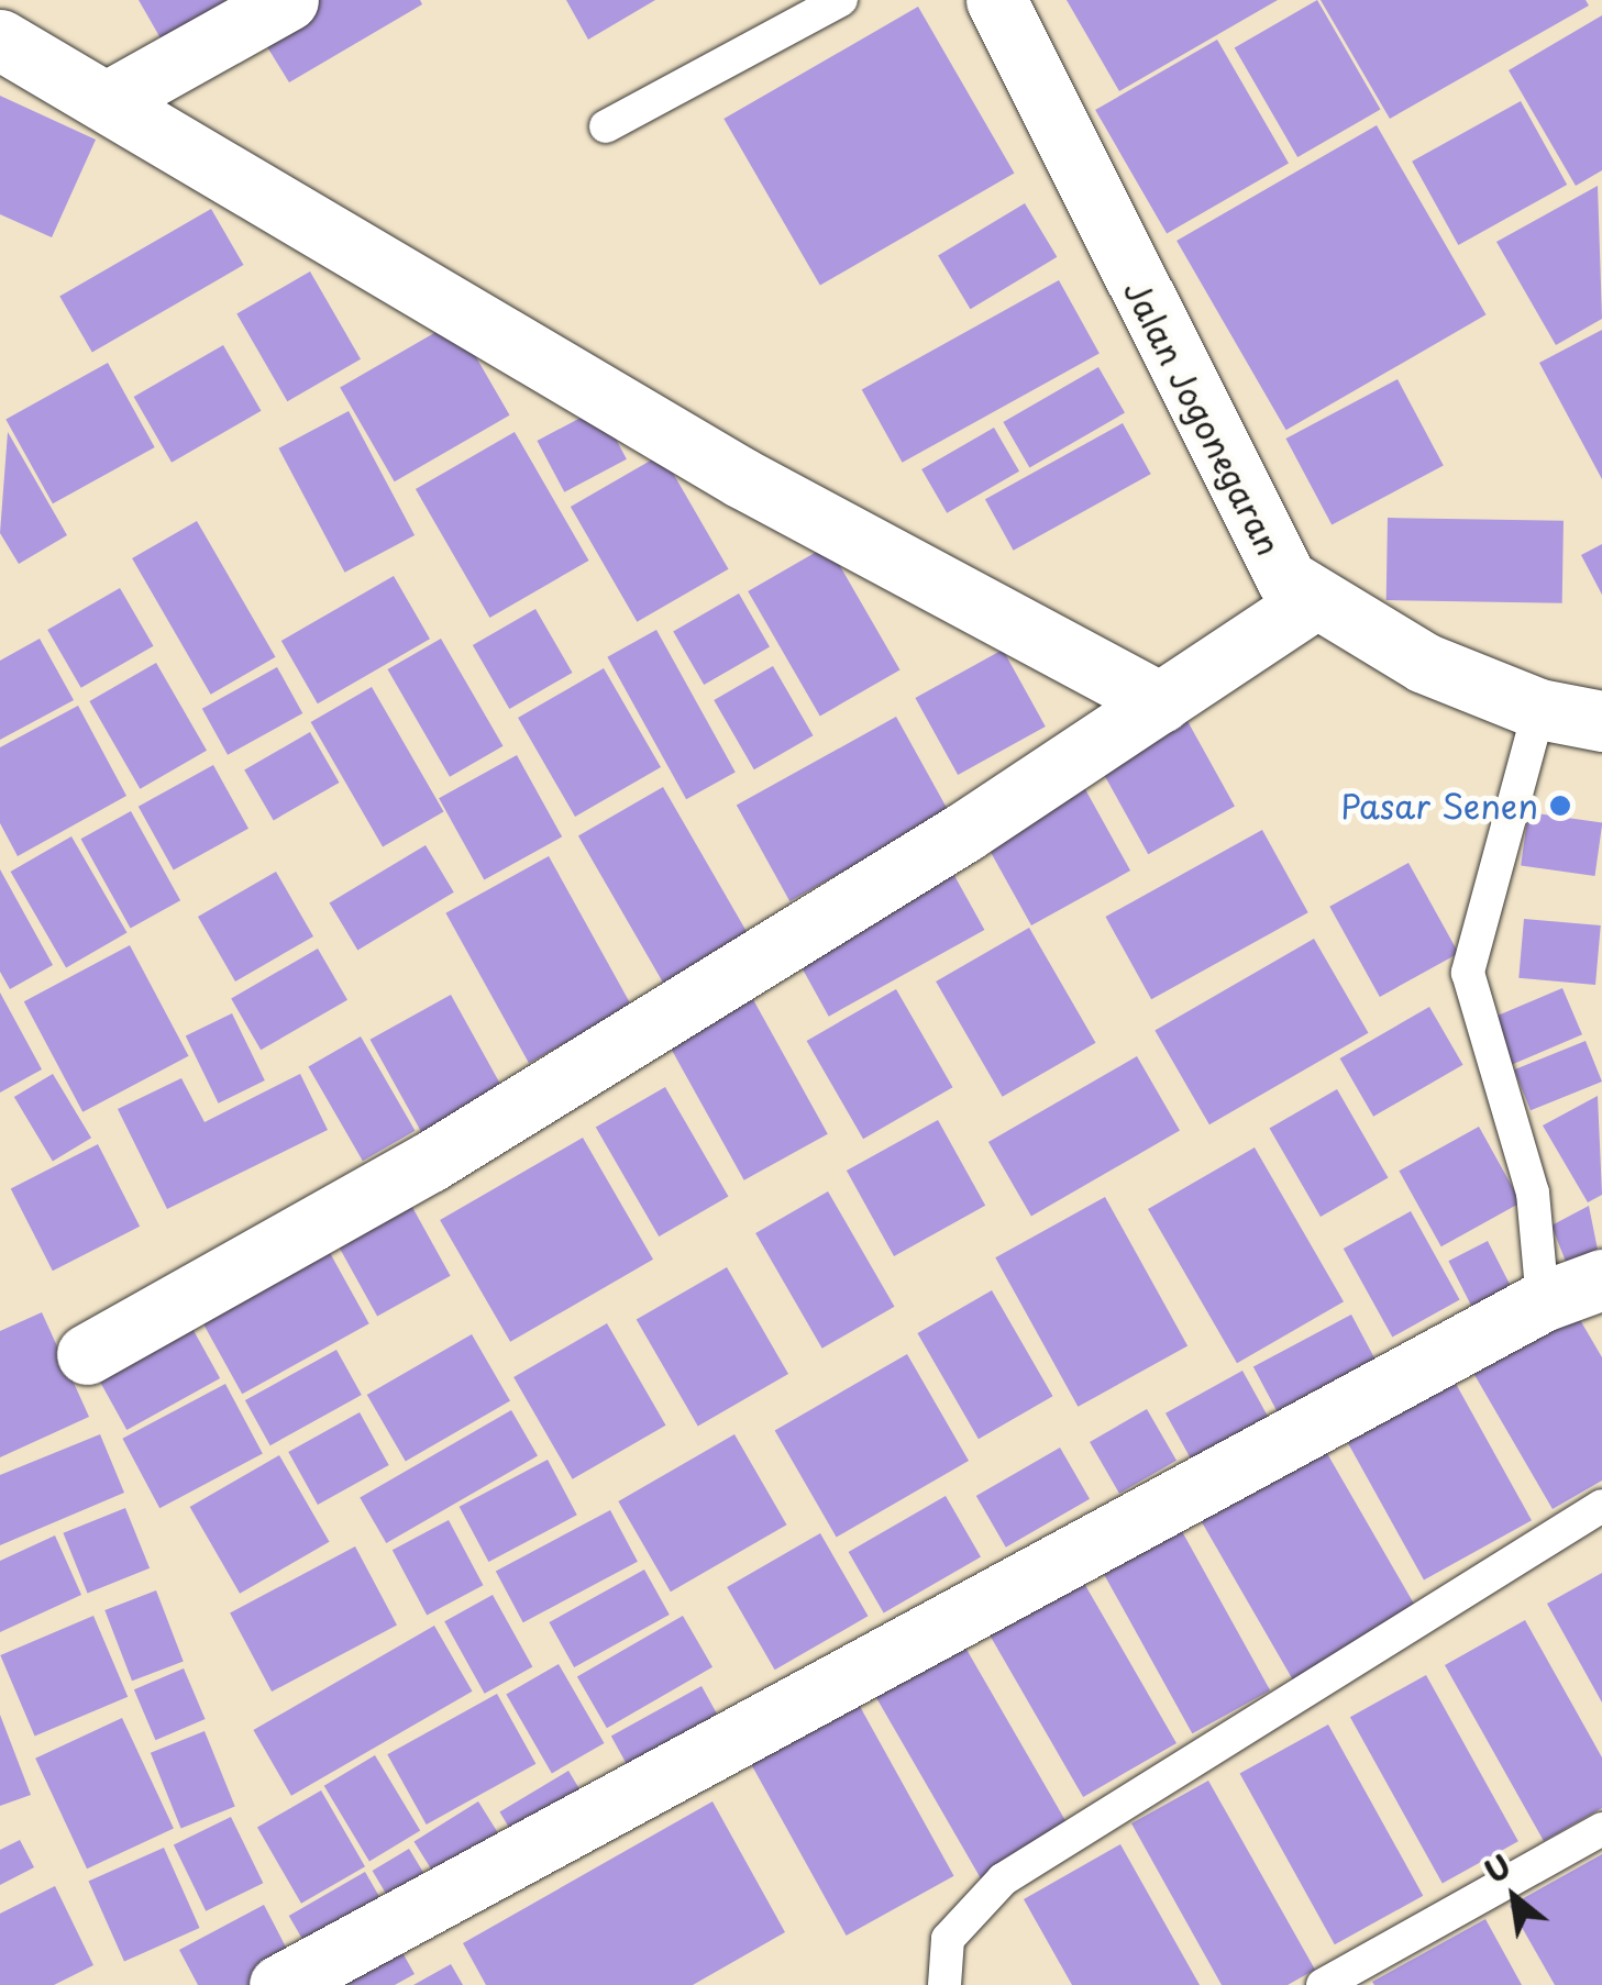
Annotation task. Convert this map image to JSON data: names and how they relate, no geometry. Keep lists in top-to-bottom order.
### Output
{
  "streets": {
    "street": ["Jalan Jogonegaran"]
  },
  "places": ["Pasar Senen"],
  "north": "top left"
}
